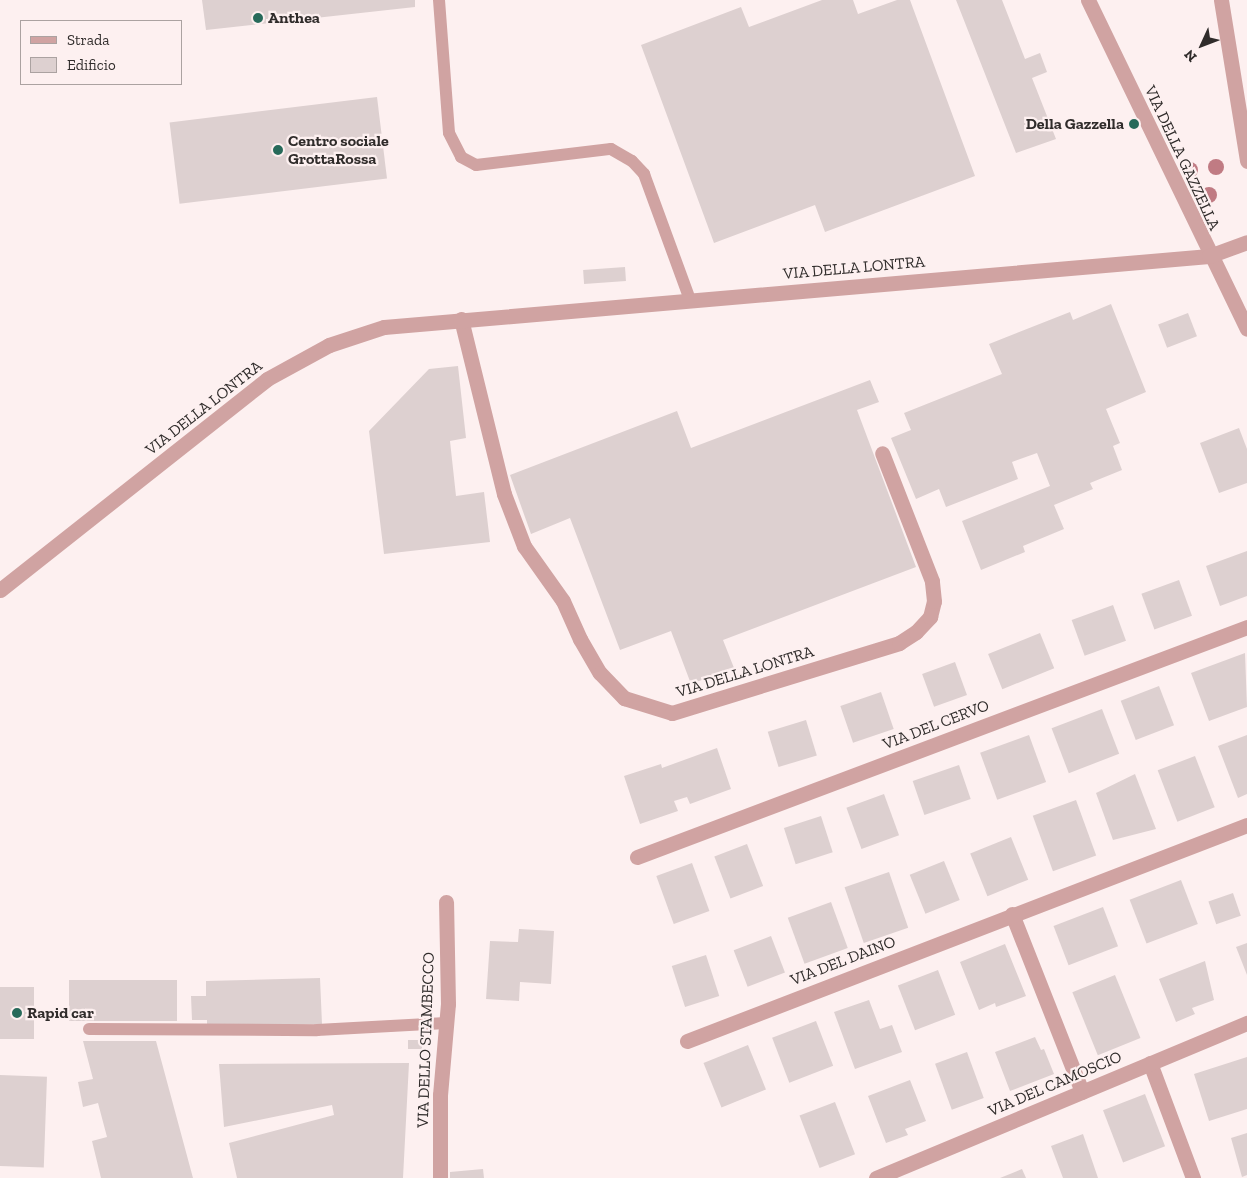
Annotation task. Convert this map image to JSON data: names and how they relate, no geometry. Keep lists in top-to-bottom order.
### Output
{
  "streets": {
    "street": [
      "VIA DELLA GAZZELLA",
      "VIA DELLA LONTRA",
      "VIA DEL CERVO",
      "VIA DEL DAINO",
      "VIA DELLO STAMBECCO",
      "VIA DEL CAMOSCIO"
    ]
  },
  "crossings": [
    ["VIA DELLA GAZZELLA", "VIA DELLA LONTRA"]
  ],
  "places": [
    "Anthea",
    "Della Gazzella",
    "Centro sociale GrottaRossa",
    "Rapid car"
  ],
  "legend": ["Strada", "Edificio"],
  "north": "bottom left"
}
